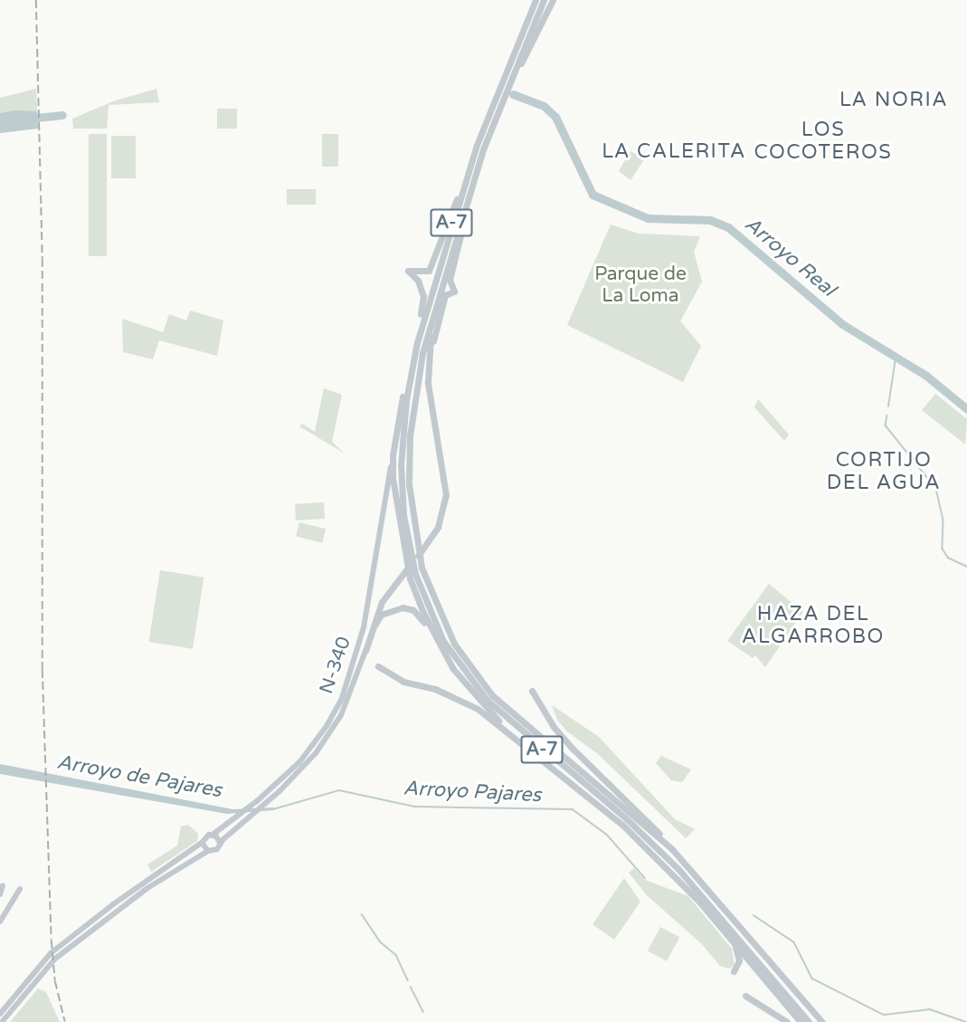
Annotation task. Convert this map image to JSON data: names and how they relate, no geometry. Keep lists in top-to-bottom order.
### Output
{
  "streets": {
    "highway": ["A-7"],
    "main road": ["N-340"]
  },
  "districts": [
    "LA NORIA",
    "LOS COCOTEROS",
    "LA CALERITA",
    "CORTIJO DEL AGUA",
    "HAZA DEL ALGARROBO"
  ],
  "water": ["Arroyo Real", "Arroyo de Pajares", "Arroyo Pajares"],
  "parks": ["Parque de La Loma"]
}
